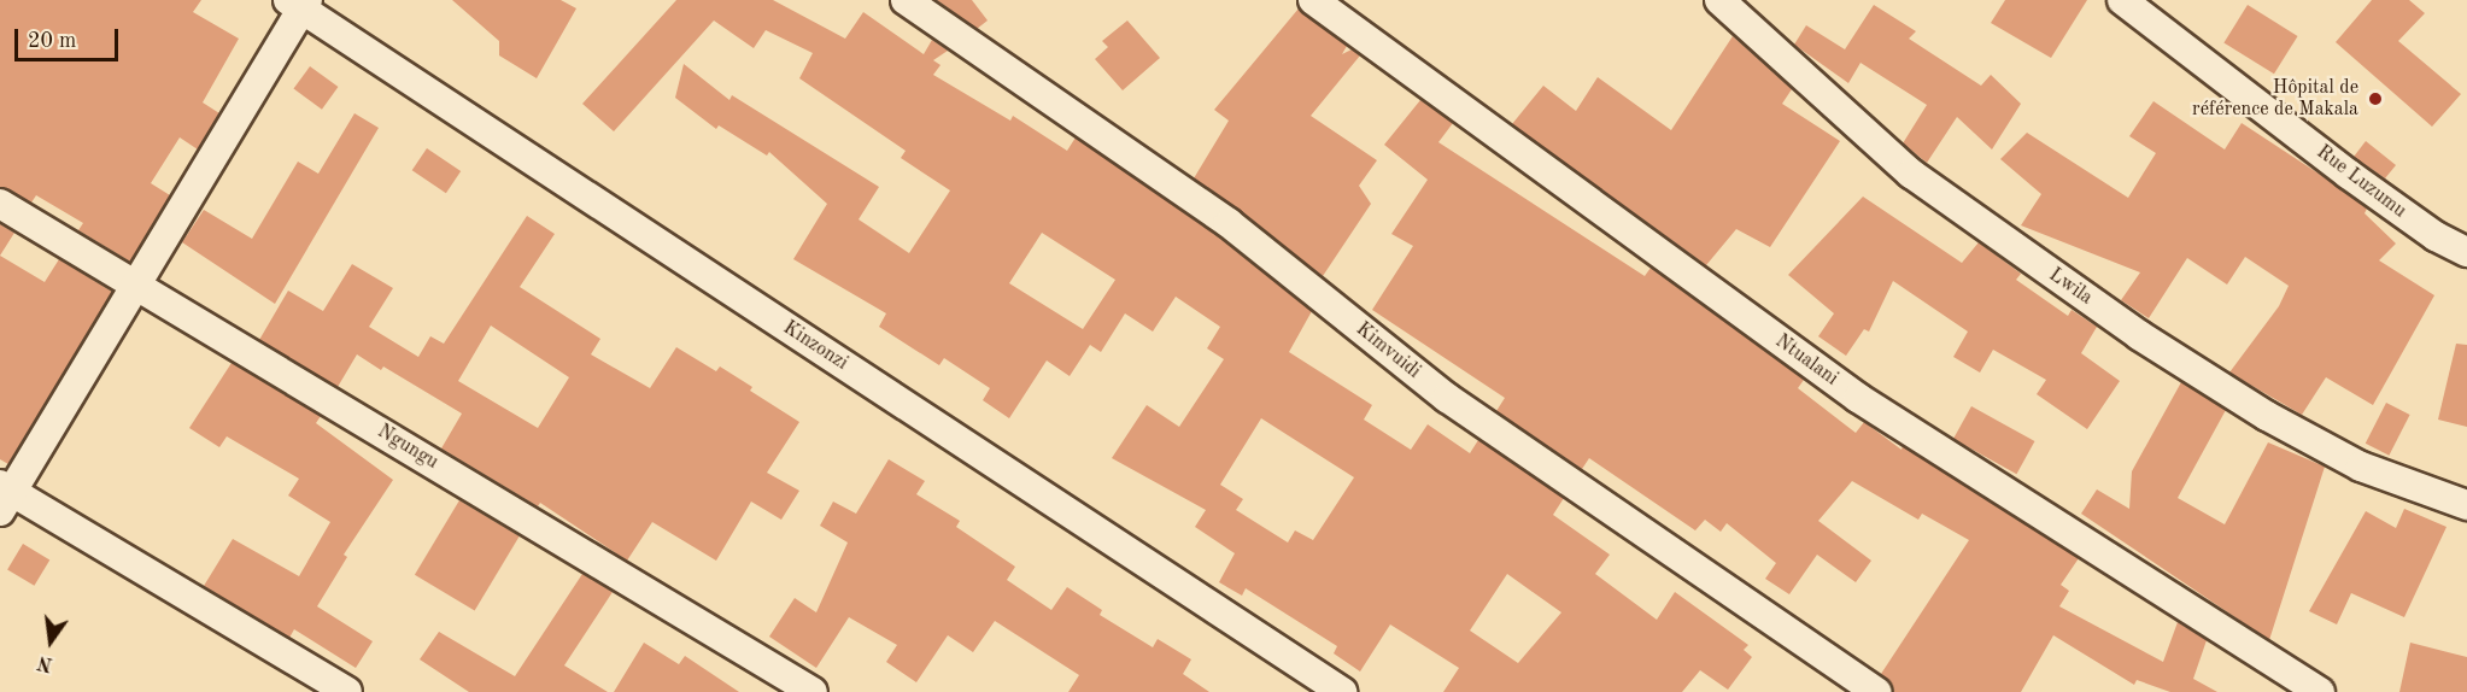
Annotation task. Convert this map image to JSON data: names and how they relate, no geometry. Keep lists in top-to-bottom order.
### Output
{
  "streets": {
    "street": [
      "Rue Luzumu",
      "Lwila",
      "Kinzonzi",
      "Kimvuidi",
      "Ntualani",
      "Ngungu"
    ]
  },
  "places": ["Hôpital de référence de Makala"],
  "scale_bar": "20 m",
  "north": "bottom"
}
